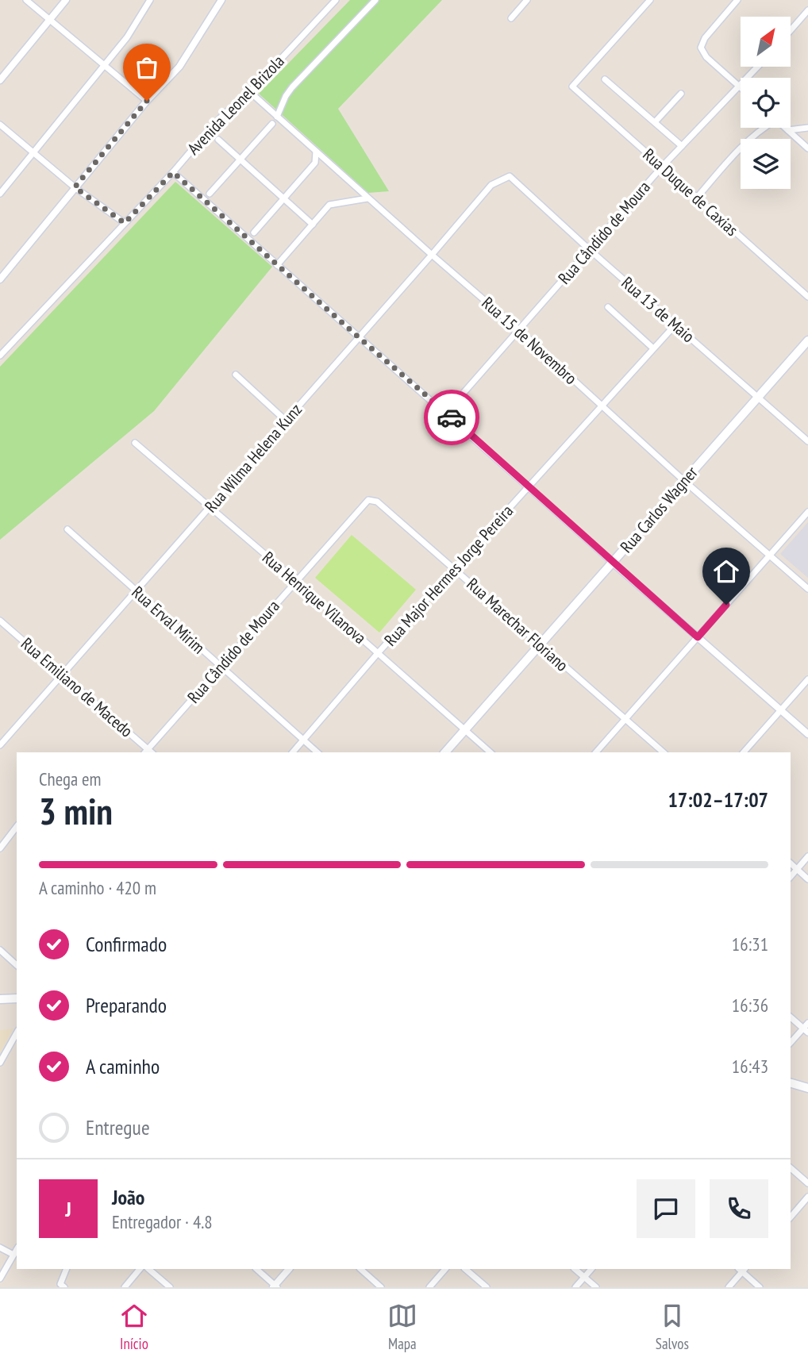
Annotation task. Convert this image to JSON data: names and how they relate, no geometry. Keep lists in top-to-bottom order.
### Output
{
  "streets": {
    "main road": ["Rua Carlos Wagner"],
    "street": [
      "Avenida Leonel Brizola",
      "Rua Duque de Caxias",
      "Rua Cândido de Moura",
      "Rua 13 de Maio",
      "Rua 15 de Novembro",
      "Rua Wilma Helena Kunz",
      "Rua Major Hermes Jorge Pereira",
      "Rua Henrique Vilanova",
      "Rua Erval Mirim",
      "Rua Marechar Floriano",
      "Rua Emiliano de Macedo"
    ]
  },
  "crossings": [
    ["Avenida Leonel Brizola", "Rua 15 de Novembro"],
    ["Rua Duque de Caxias", "Rua Cândido de Moura"],
    ["Rua Cândido de Moura", "Rua 13 de Maio"],
    ["Rua Cândido de Moura", "Rua 15 de Novembro"],
    ["Rua Cândido de Moura", "Rua Henrique Vilanova"],
    ["Rua Cândido de Moura", "Rua Erval Mirim"],
    ["Rua Cândido de Moura", "Rua Marechar Floriano"],
    ["Rua Cândido de Moura", "Rua Emiliano de Macedo"],
    ["Rua 13 de Maio", "Rua Wilma Helena Kunz"],
    ["Rua 13 de Maio", "Rua Carlos Wagner"],
    ["Rua 13 de Maio", "Rua Major Hermes Jorge Pereira"],
    ["Rua 15 de Novembro", "Rua Wilma Helena Kunz"],
    ["Rua 15 de Novembro", "Rua Carlos Wagner"],
    ["Rua 15 de Novembro", "Rua Major Hermes Jorge Pereira"],
    ["Rua Wilma Helena Kunz", "Rua Henrique Vilanova"],
    ["Rua Wilma Helena Kunz", "Rua Erval Mirim"],
    ["Rua Wilma Helena Kunz", "Rua Emiliano de Macedo"],
    ["Rua Carlos Wagner", "Rua Henrique Vilanova"],
    ["Rua Carlos Wagner", "Rua Marechar Floriano"],
    ["Rua Major Hermes Jorge Pereira", "Rua Henrique Vilanova"],
    ["Rua Major Hermes Jorge Pereira", "Rua Erval Mirim"],
    ["Rua Major Hermes Jorge Pereira", "Rua Marechar Floriano"]
  ],
  "north": "top right",
  "page": {
    "heading": ["3 min", "Chega em", "17:02–17:07"],
    "panel": ["João", "Entregador · 4.8"],
    "bar": "A caminho · 420 m",
    "list": [
      ["Confirmado", "16:31"],
      ["Preparando", "16:36"],
      ["A caminho", "16:43"],
      "Entregue"
    ],
    "round": "J",
    "tabs": ["Início", "Mapa", "Salvos"]
  }
}
